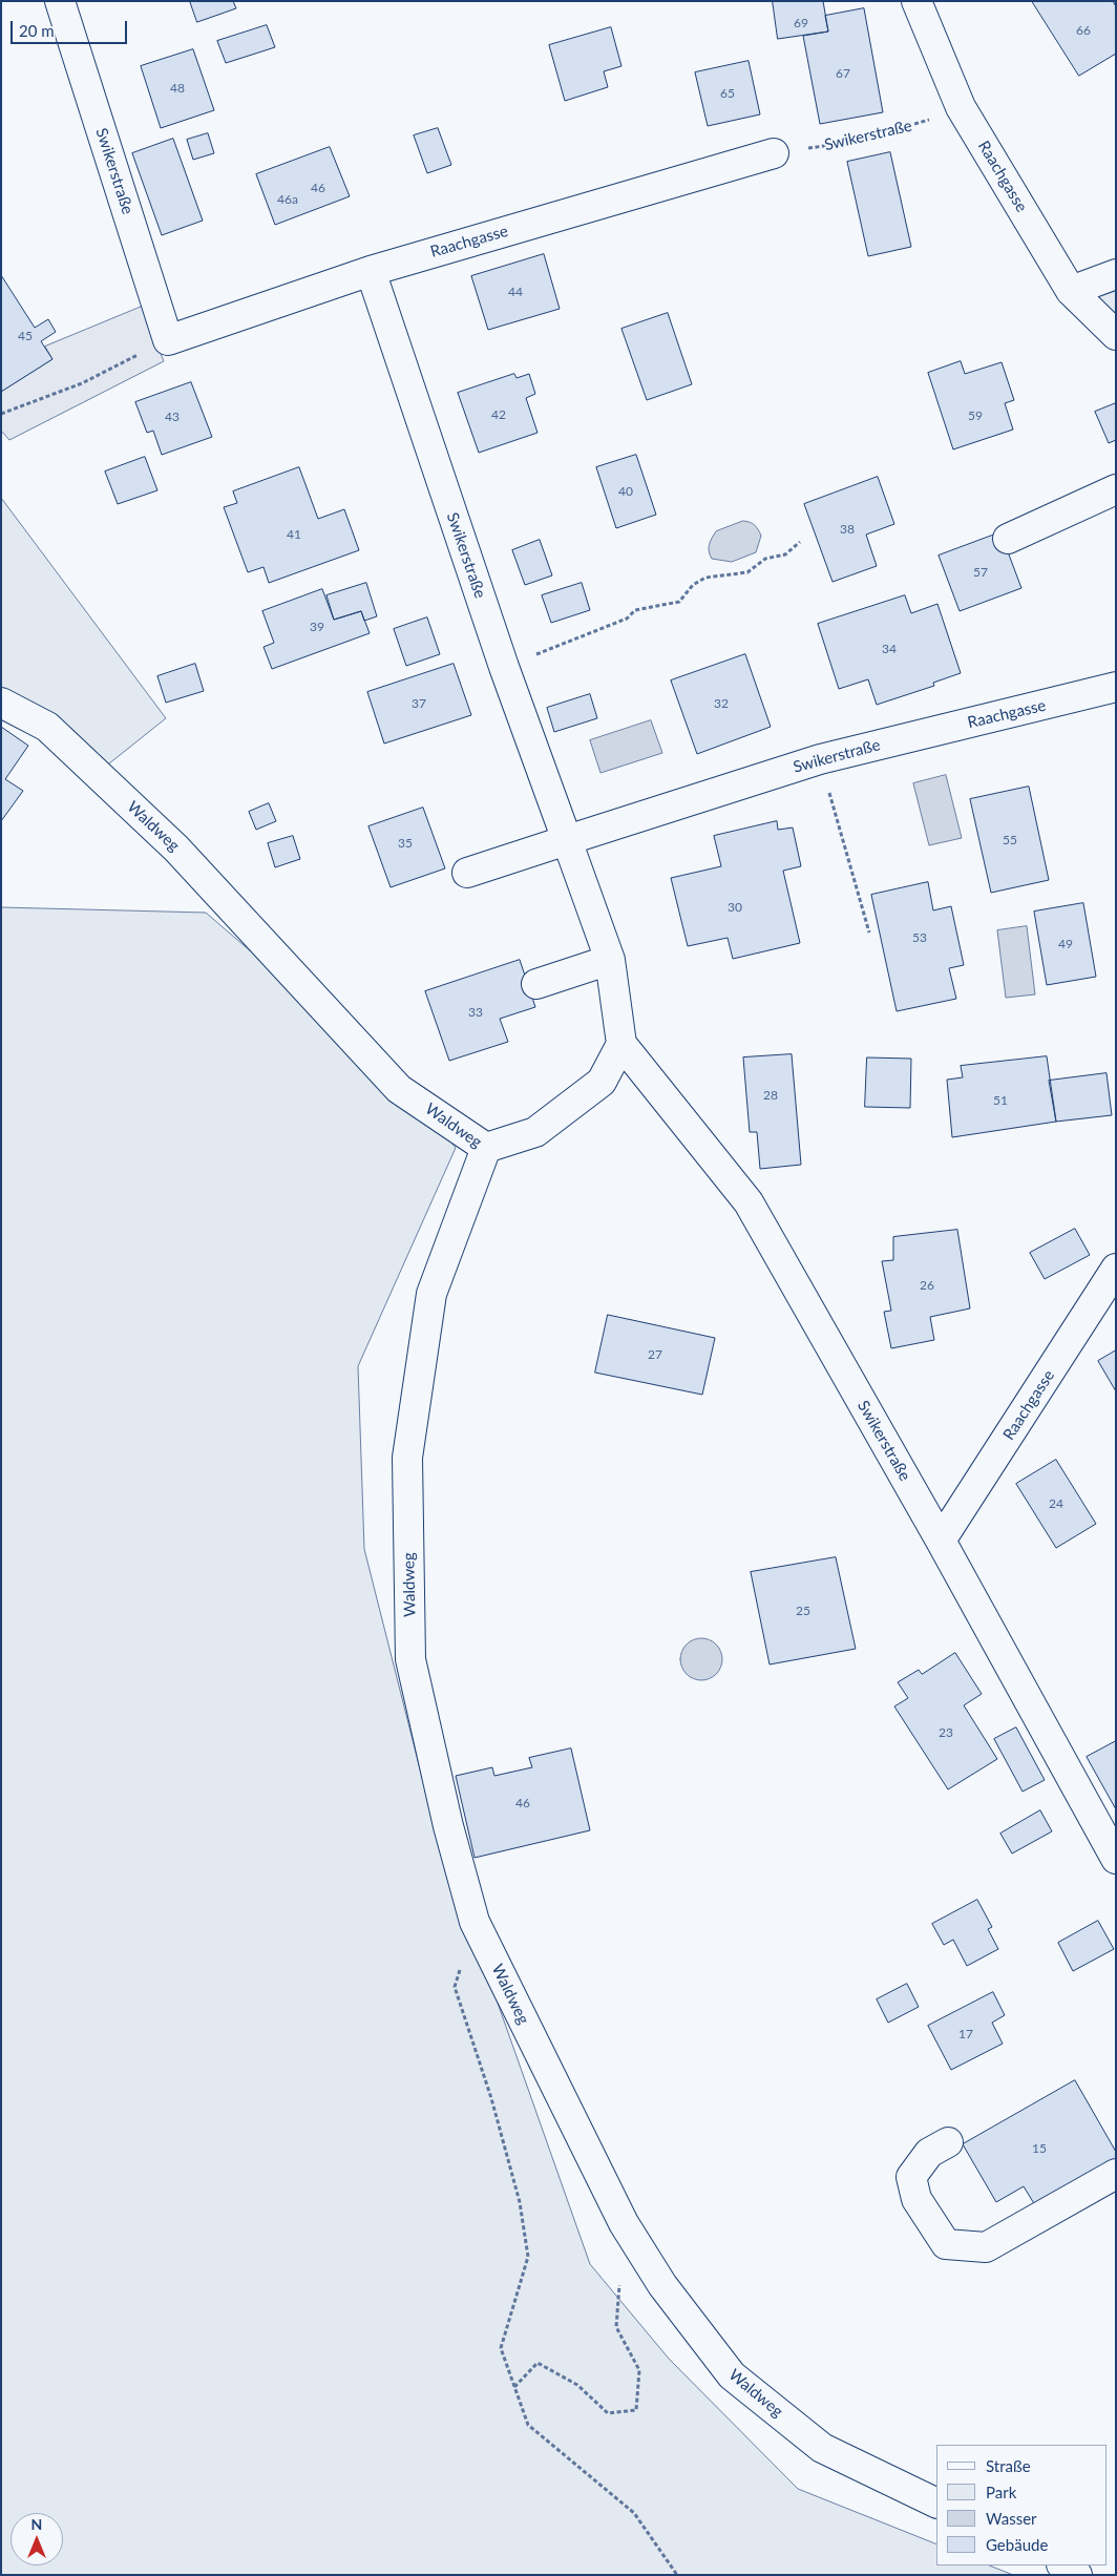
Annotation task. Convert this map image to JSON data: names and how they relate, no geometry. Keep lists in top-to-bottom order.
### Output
{
  "streets": {
    "street": ["Swikerstraße", "Raachgasse", "Waldweg"]
  },
  "crossings": [
    ["Swikerstraße", "Raachgasse"]
  ],
  "house_numbers": [
    "69",
    "66",
    "67",
    "48",
    "65",
    "46",
    "46a",
    "44",
    "45",
    "42",
    "59",
    "43",
    "40",
    "38",
    "41",
    "57",
    "39",
    "34",
    "37",
    "32",
    "55",
    "35",
    "30",
    "53",
    "49",
    "33",
    "28",
    "51",
    "26",
    "27",
    "24",
    "25",
    "23",
    "46",
    "17",
    "15"
  ],
  "legend": [
    "Straße",
    "Park",
    "Wasser",
    "Gebäude"
  ],
  "scale_bar": "20 m",
  "north": "top"
}
